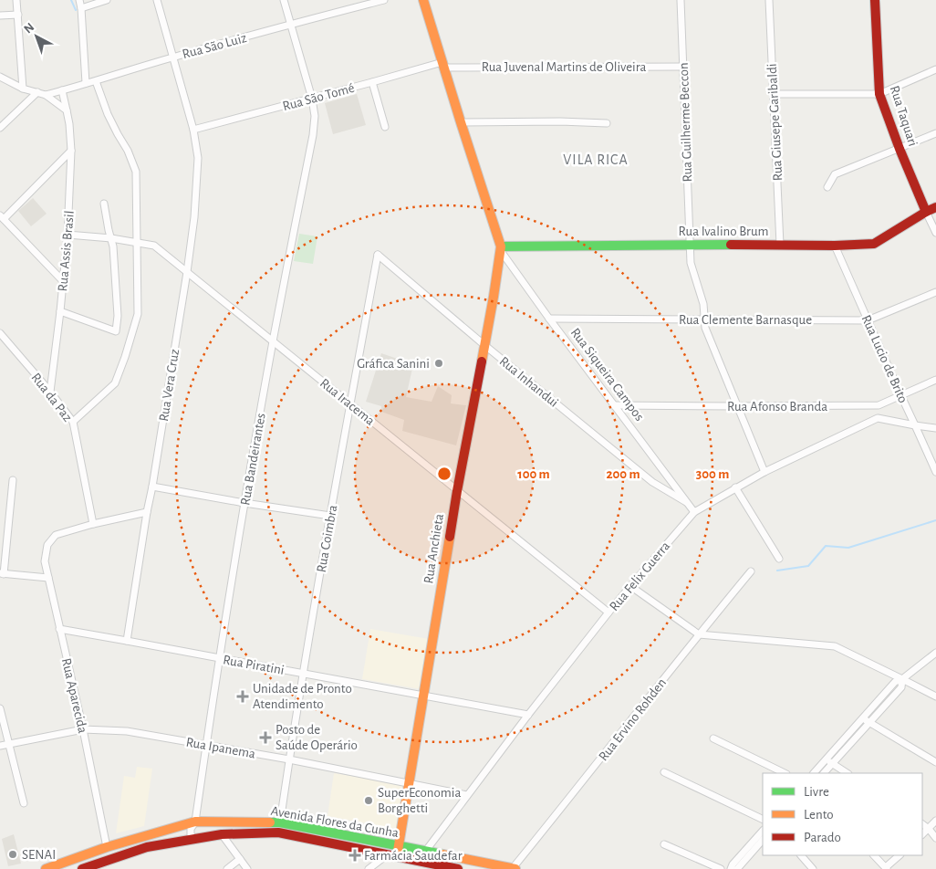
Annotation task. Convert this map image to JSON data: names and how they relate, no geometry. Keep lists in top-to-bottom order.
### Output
{
  "streets": {
    "main road": [
      "Rua Taquari",
      "Rua Ivalino Brum",
      "Rua Siqueira Campos",
      "Rua Anchieta",
      "Avenida Flores da Cunha"
    ],
    "street": [
      "Rua São Luiz",
      "Rua Juvenal Martins de Oliveira",
      "Rua São Tomé",
      "Rua Guilherme Beccon",
      "Rua Giusepe Garibaldi",
      "Rua Assis Brasil",
      "Rua Clemente Barnasque",
      "Rua Lucio de Brito",
      "Rua Inhandui",
      "Rua Vera Cruz",
      "Rua da Paz",
      "Rua Iracema",
      "Rua Afonso Branda",
      "Rua Bandeirantes",
      "Rua Coimbra",
      "Rua Felix Guerra",
      "Rua Piratini",
      "Rua Aparecida",
      "Rua Ervino Rohden",
      "Rua Ipanema"
    ]
  },
  "crossings": [
    ["Rua São Luiz", "Rua Assis Brasil"],
    ["Rua São Luiz", "Rua Vera Cruz"],
    ["Rua São Luiz", "Rua Bandeirantes"],
    ["Rua Juvenal Martins de Oliveira", "Rua São Tomé"],
    ["Rua Juvenal Martins de Oliveira", "Rua Guilherme Beccon"],
    ["Rua Juvenal Martins de Oliveira", "Rua Siqueira Campos"],
    ["Rua São Tomé", "Rua Siqueira Campos"],
    ["Rua São Tomé", "Rua Vera Cruz"],
    ["Rua São Tomé", "Rua Bandeirantes"],
    ["Rua Taquari", "Rua Ivalino Brum"],
    ["Rua Guilherme Beccon", "Rua Ivalino Brum"],
    ["Rua Guilherme Beccon", "Rua Clemente Barnasque"],
    ["Rua Guilherme Beccon", "Rua Afonso Branda"],
    ["Rua Guilherme Beccon", "Rua Felix Guerra"],
    ["Rua Giusepe Garibaldi", "Rua Ivalino Brum"],
    ["Rua Ivalino Brum", "Rua Lucio de Brito"],
    ["Rua Ivalino Brum", "Rua Siqueira Campos"],
    ["Rua Ivalino Brum", "Rua Anchieta"],
    ["Rua Assis Brasil", "Rua da Paz"],
    ["Rua Assis Brasil", "Rua Iracema"],
    ["Rua Clemente Barnasque", "Rua Lucio de Brito"],
    ["Rua Clemente Barnasque", "Rua Siqueira Campos"],
    ["Rua Lucio de Brito", "Rua Afonso Branda"],
    ["Rua Lucio de Brito", "Rua Felix Guerra"],
    ["Rua Siqueira Campos", "Rua Inhandui"],
    ["Rua Siqueira Campos", "Rua Afonso Branda"],
    ["Rua Siqueira Campos", "Rua Anchieta"],
    ["Rua Siqueira Campos", "Rua Felix Guerra"],
    ["Rua Inhandui", "Rua Coimbra"],
    ["Rua Inhandui", "Rua Anchieta"],
    ["Rua Vera Cruz", "Rua Iracema"],
    ["Rua Vera Cruz", "Rua Piratini"],
    ["Rua da Paz", "Rua Aparecida"],
    ["Rua Iracema", "Rua Bandeirantes"],
    ["Rua Iracema", "Rua Coimbra"],
    ["Rua Iracema", "Rua Anchieta"],
    ["Rua Iracema", "Rua Felix Guerra"],
    ["Rua Bandeirantes", "Rua Piratini"],
    ["Rua Bandeirantes", "Rua Ipanema"],
    ["Rua Bandeirantes", "Avenida Flores da Cunha"],
    ["Rua Coimbra", "Rua Piratini"],
    ["Rua Coimbra", "Rua Ipanema"],
    ["Rua Coimbra", "Avenida Flores da Cunha"],
    ["Rua Anchieta", "Rua Piratini"],
    ["Rua Anchieta", "Rua Ipanema"],
    ["Rua Anchieta", "Avenida Flores da Cunha"],
    ["Rua Felix Guerra", "Rua Piratini"],
    ["Rua Felix Guerra", "Rua Ipanema"],
    ["Rua Felix Guerra", "Avenida Flores da Cunha"],
    ["Rua Piratini", "Rua Aparecida"],
    ["Rua Aparecida", "Rua Ipanema"],
    ["Rua Aparecida", "Avenida Flores da Cunha"],
    ["Rua Ervino Rohden", "Avenida Flores da Cunha"]
  ],
  "districts": ["VILA RICA"],
  "places": {
    "other": ["Gráfica Sanini", "SuperEconomia Borghetti", "SENAI"],
    "health": ["Unidade de Pronto Atendimento", "Posto de Saúde Operário", "Farmácia Saudefar"]
  },
  "legend": ["Livre", "Lento", "Parado"],
  "north": "top left",
  "rings": ["100 m", "200 m", "300 m"]
}
